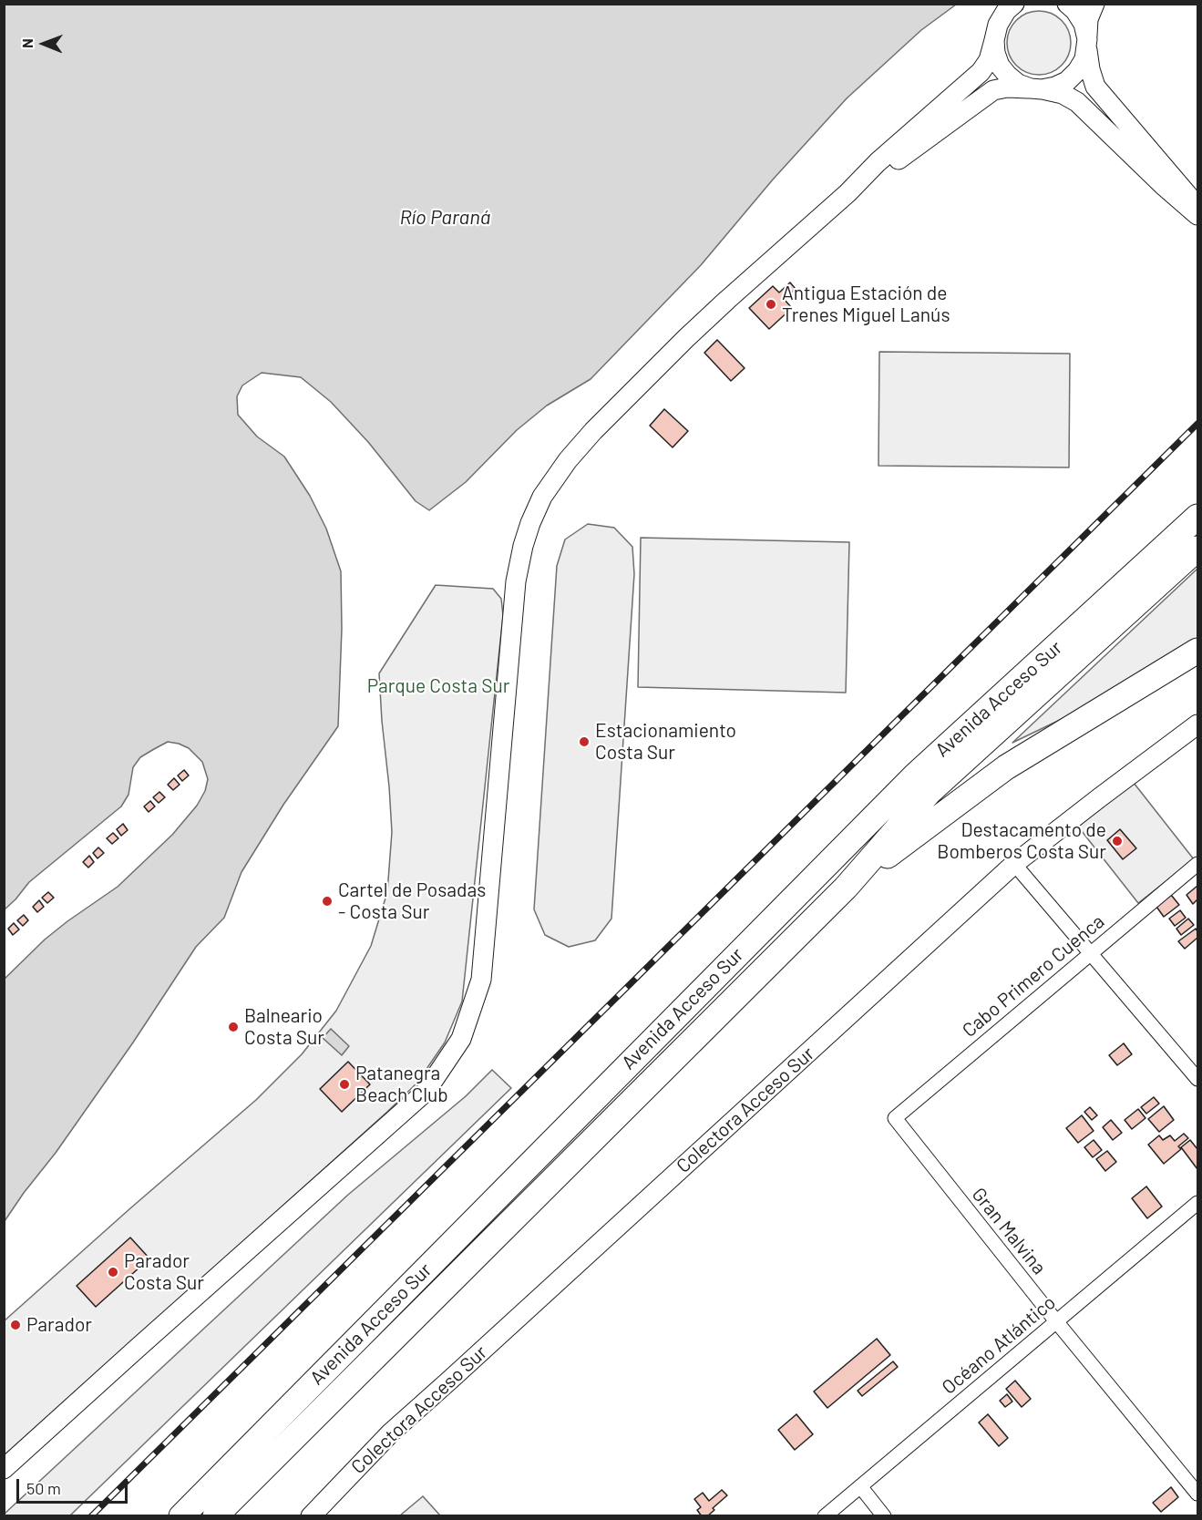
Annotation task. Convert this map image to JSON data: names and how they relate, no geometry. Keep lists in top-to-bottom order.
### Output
{
  "streets": {
    "highway": ["Avenida Acceso Sur"],
    "main road": ["Colectora Acceso Sur"],
    "street": ["Cabo Primero Cuenca", "Gran Malvina", "Océano Atlántico"]
  },
  "crossings": [
    ["Cabo Primero Cuenca", "Gran Malvina"],
    ["Gran Malvina", "Océano Atlántico"]
  ],
  "water": ["Río Paraná"],
  "parks": ["Parque Costa Sur"],
  "places": [
    "Antigua Estación de Trenes Miguel Lanús",
    "Estacionamiento Costa Sur",
    "Destacamento de Bomberos Costa Sur",
    "Cartel de Posadas - Costa Sur",
    "Balneario Costa Sur",
    "Patanegra Beach Club",
    "Parador Costa Sur",
    "Parador"
  ],
  "scale_bar": "50 m",
  "north": "left"
}
